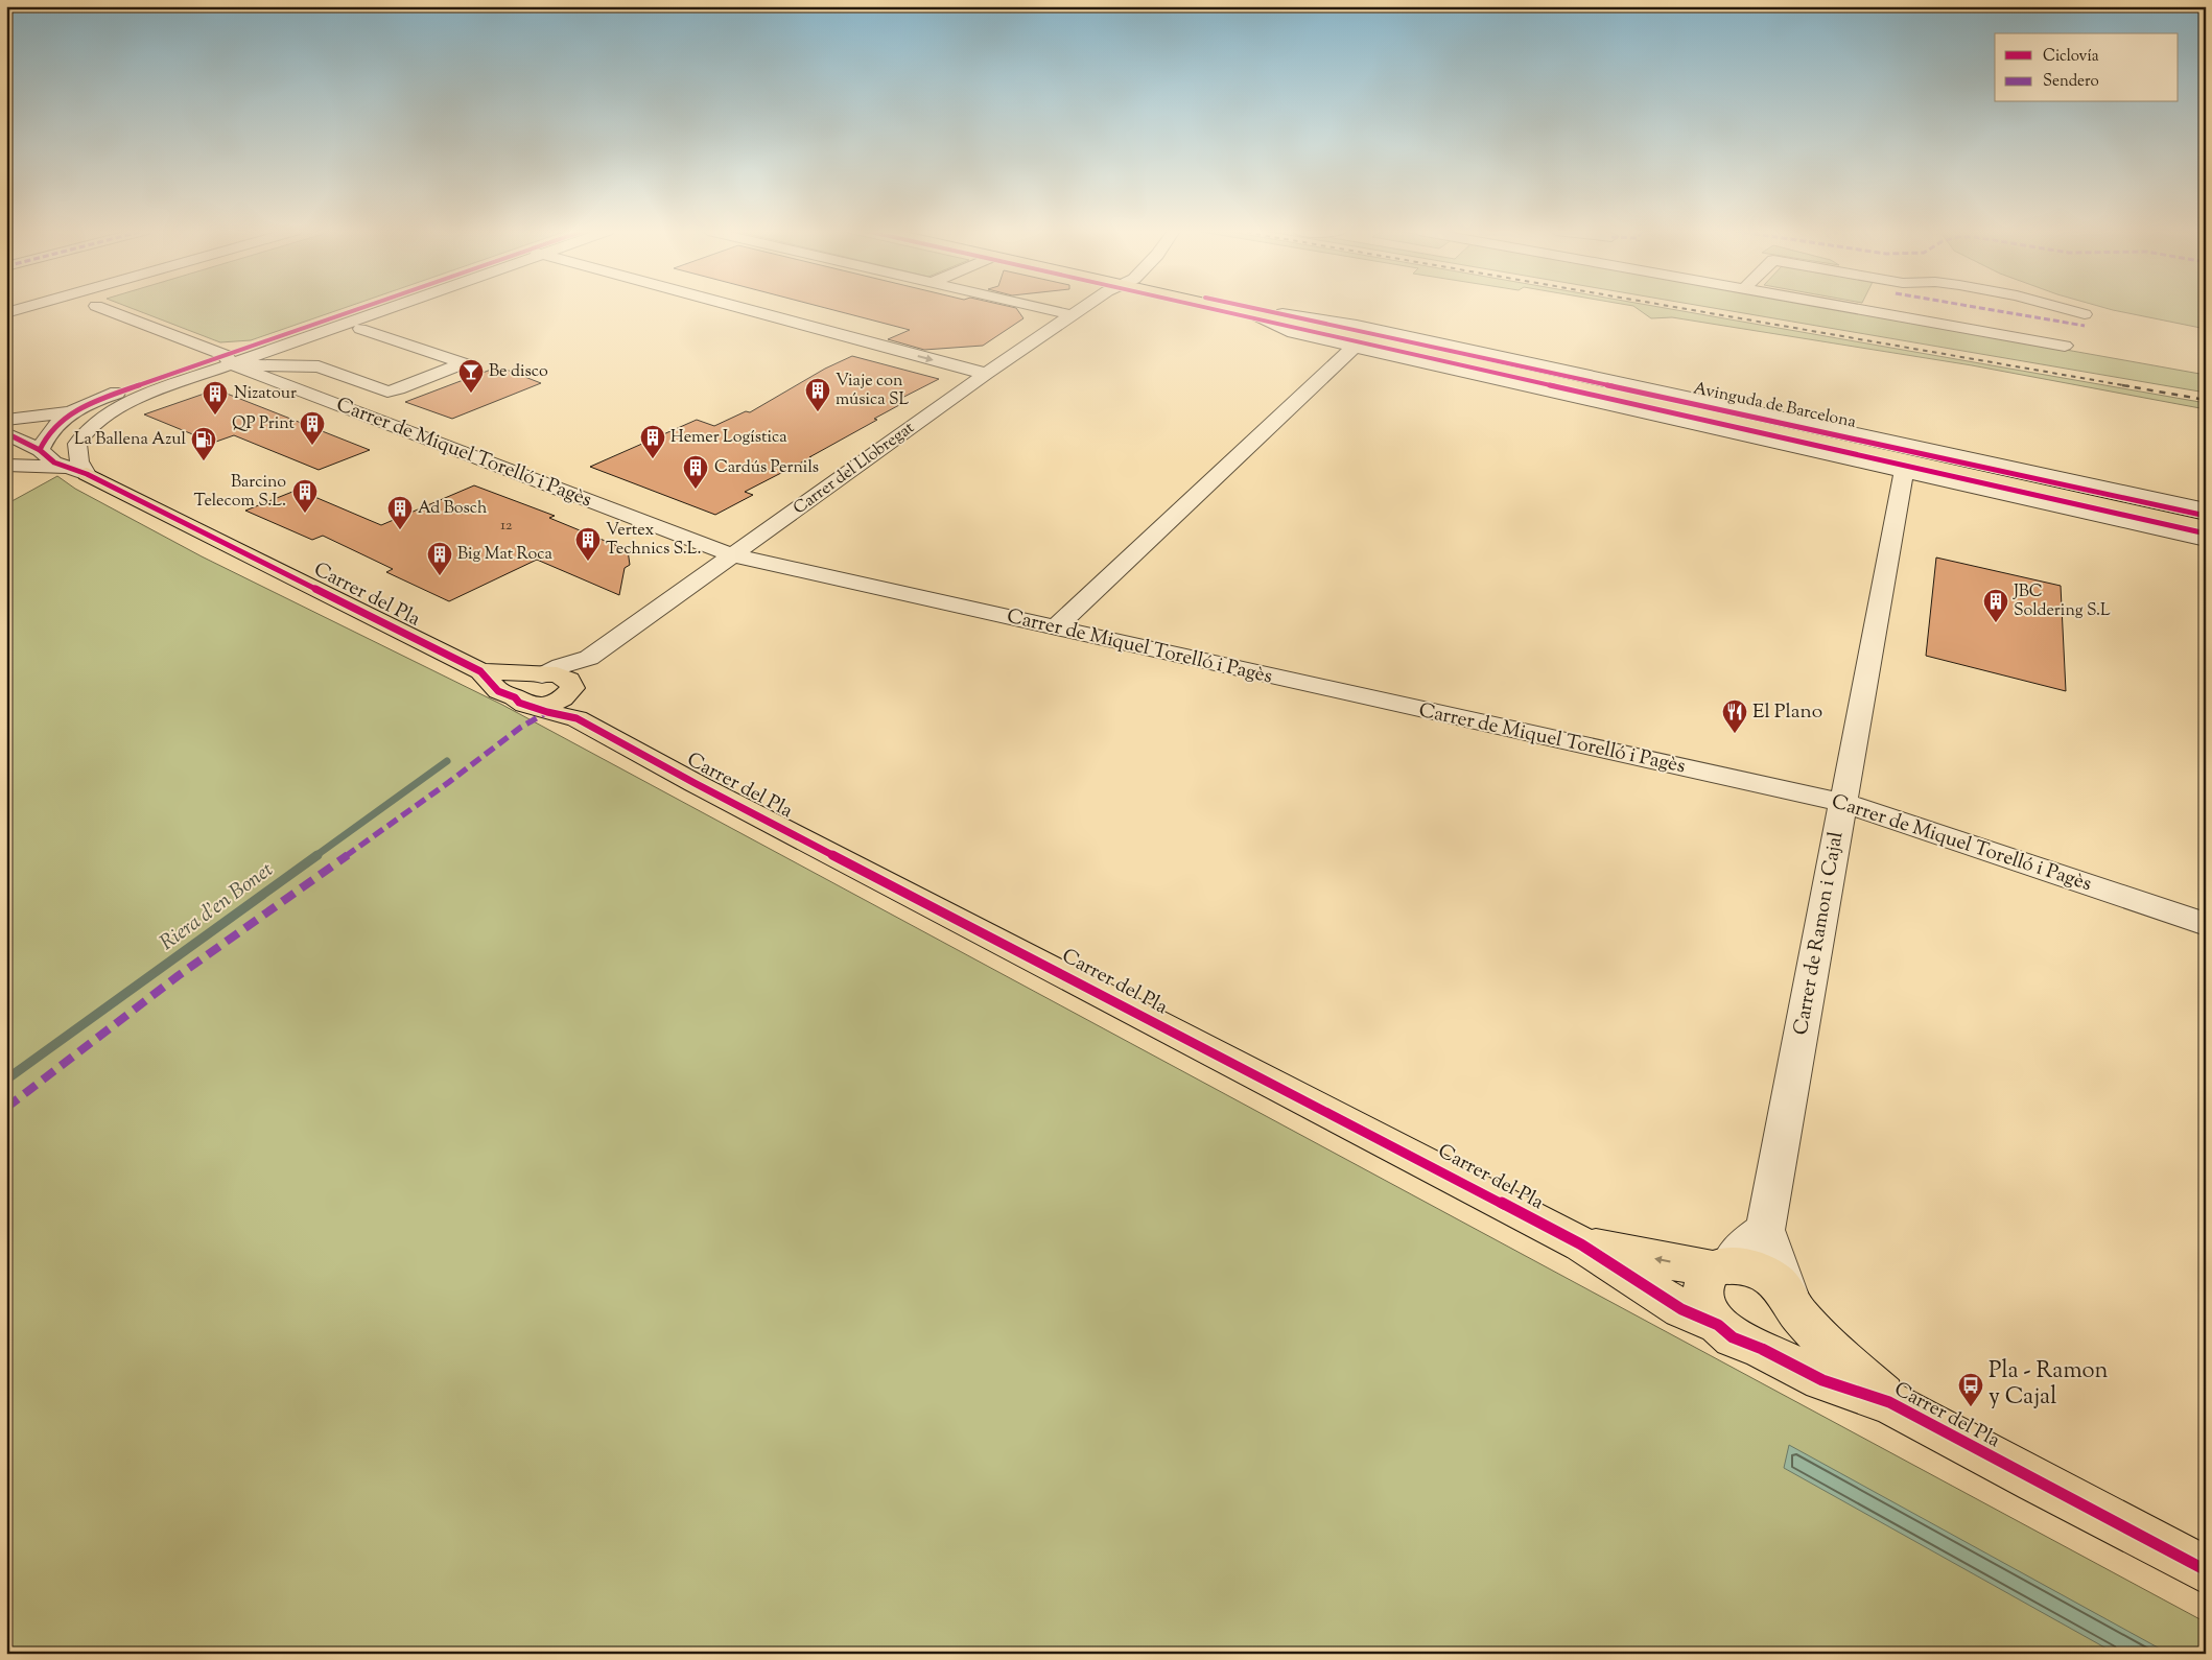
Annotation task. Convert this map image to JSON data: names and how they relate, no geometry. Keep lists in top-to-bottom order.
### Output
{
  "streets": {
    "main road": ["Avinguda de Barcelona", "Carrer del Pla"],
    "street": ["Carrer de Miquel Torelló i Pagès", "Carrer del Llobregat", "Carrer de Ramon i Cajal"]
  },
  "crossings": [
    ["Avinguda de Barcelona", "Carrer de Ramon i Cajal"],
    ["Carrer de Miquel Torelló i Pagès", "Carrer del Llobregat"],
    ["Carrer de Miquel Torelló i Pagès", "Carrer de Ramon i Cajal"],
    ["Carrer del Llobregat", "Carrer del Pla"],
    ["Carrer del Pla", "Carrer de Ramon i Cajal"]
  ],
  "water": ["Riera d'en Bonet"],
  "places": {
    "bar": ["Be disco"],
    "building": [
      "Viaje con música SL",
      "Nizatour",
      "QP Print",
      "Hemer Logística",
      "Cardús Pernils",
      "Barcino Telecom S.L.",
      "Ad Bosch",
      "Vertex Technics S.L.",
      "Big Mat Roca",
      "JBC Soldering S.L"
    ],
    "fuel station": ["La Ballena Azul"],
    "restaurant": ["El Plano"],
    "bus stop": ["Pla - Ramon y Cajal"]
  },
  "house_numbers": ["12"],
  "legend": ["Ciclovía", "Sendero"]
}
